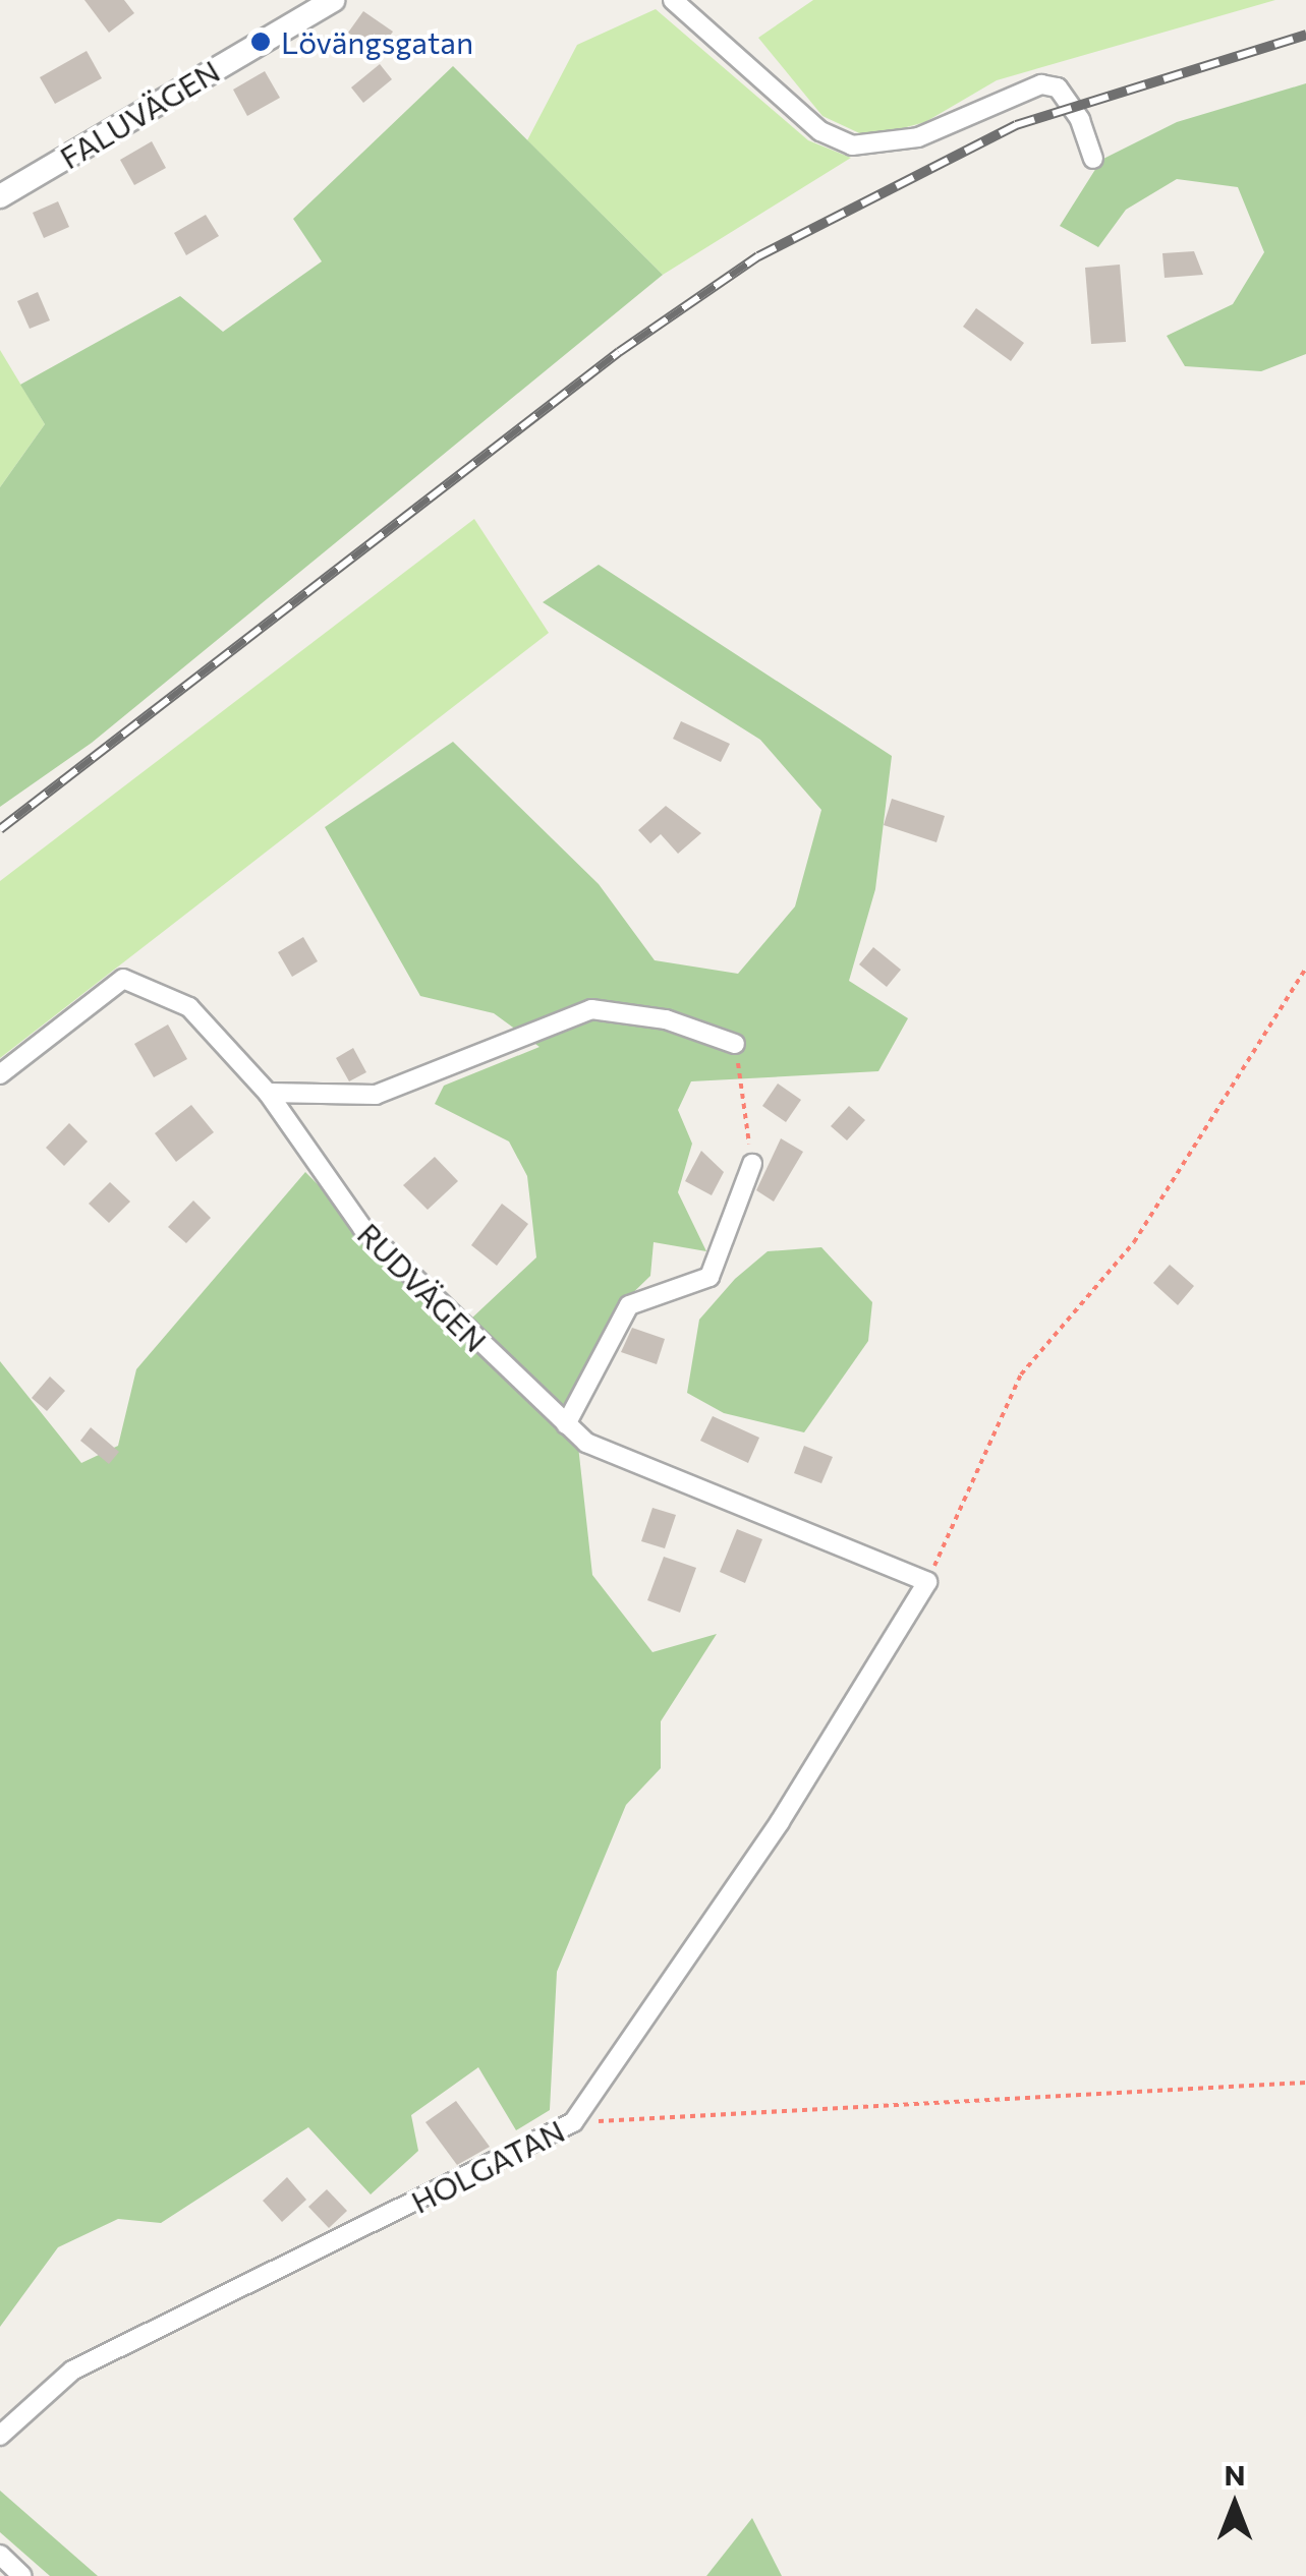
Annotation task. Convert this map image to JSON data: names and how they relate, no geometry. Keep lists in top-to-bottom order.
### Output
{
  "streets": {
    "street": ["FALUVÄGEN", "RUDVÄGEN", "HOLGATAN"]
  },
  "crossings": [
    ["RUDVÄGEN", "HOLGATAN"]
  ],
  "places": ["Lövängsgatan"],
  "north": "top"
}
